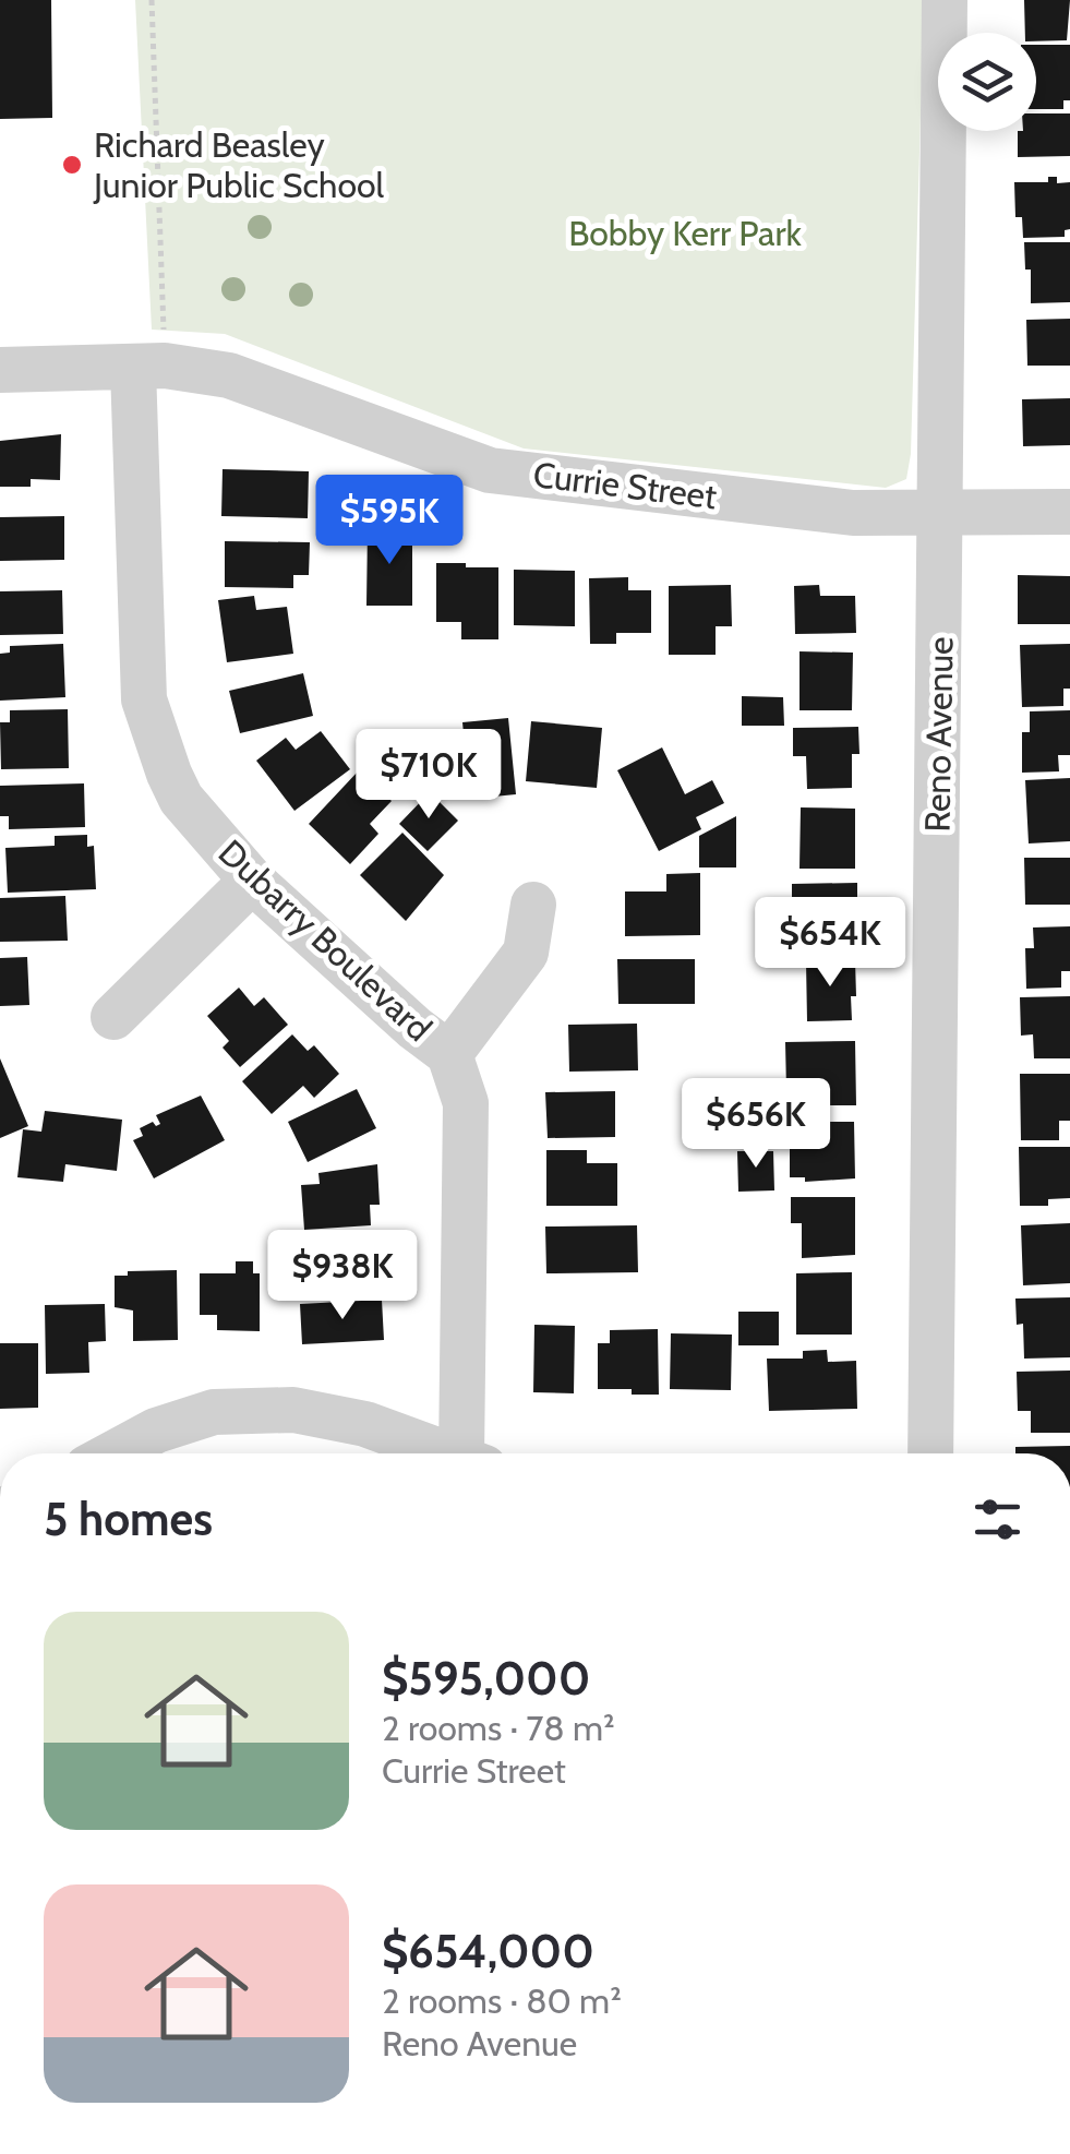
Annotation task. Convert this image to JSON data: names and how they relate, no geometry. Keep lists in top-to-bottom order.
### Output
{
  "streets": {
    "street": ["Currie Street", "Reno Avenue", "Dubarry Boulevard"]
  },
  "crossings": [
    ["Currie Street", "Reno Avenue"],
    ["Currie Street", "Dubarry Boulevard"]
  ],
  "parks": ["Bobby Kerr Park"],
  "places": ["Richard Beasley Junior Public School"],
  "page": {
    "price": [
      "$595K",
      "$710K",
      "$654K",
      "$656K",
      "$938K"
    ],
    "heading": "5 homes",
    "list": [
      {
        "name": "$595,000",
        "note": "2 rooms · 78 m² · Currie Street"
      },
      {
        "name": "$654,000",
        "note": "2 rooms · 80 m² · Reno Avenue"
      }
    ]
  }
}
